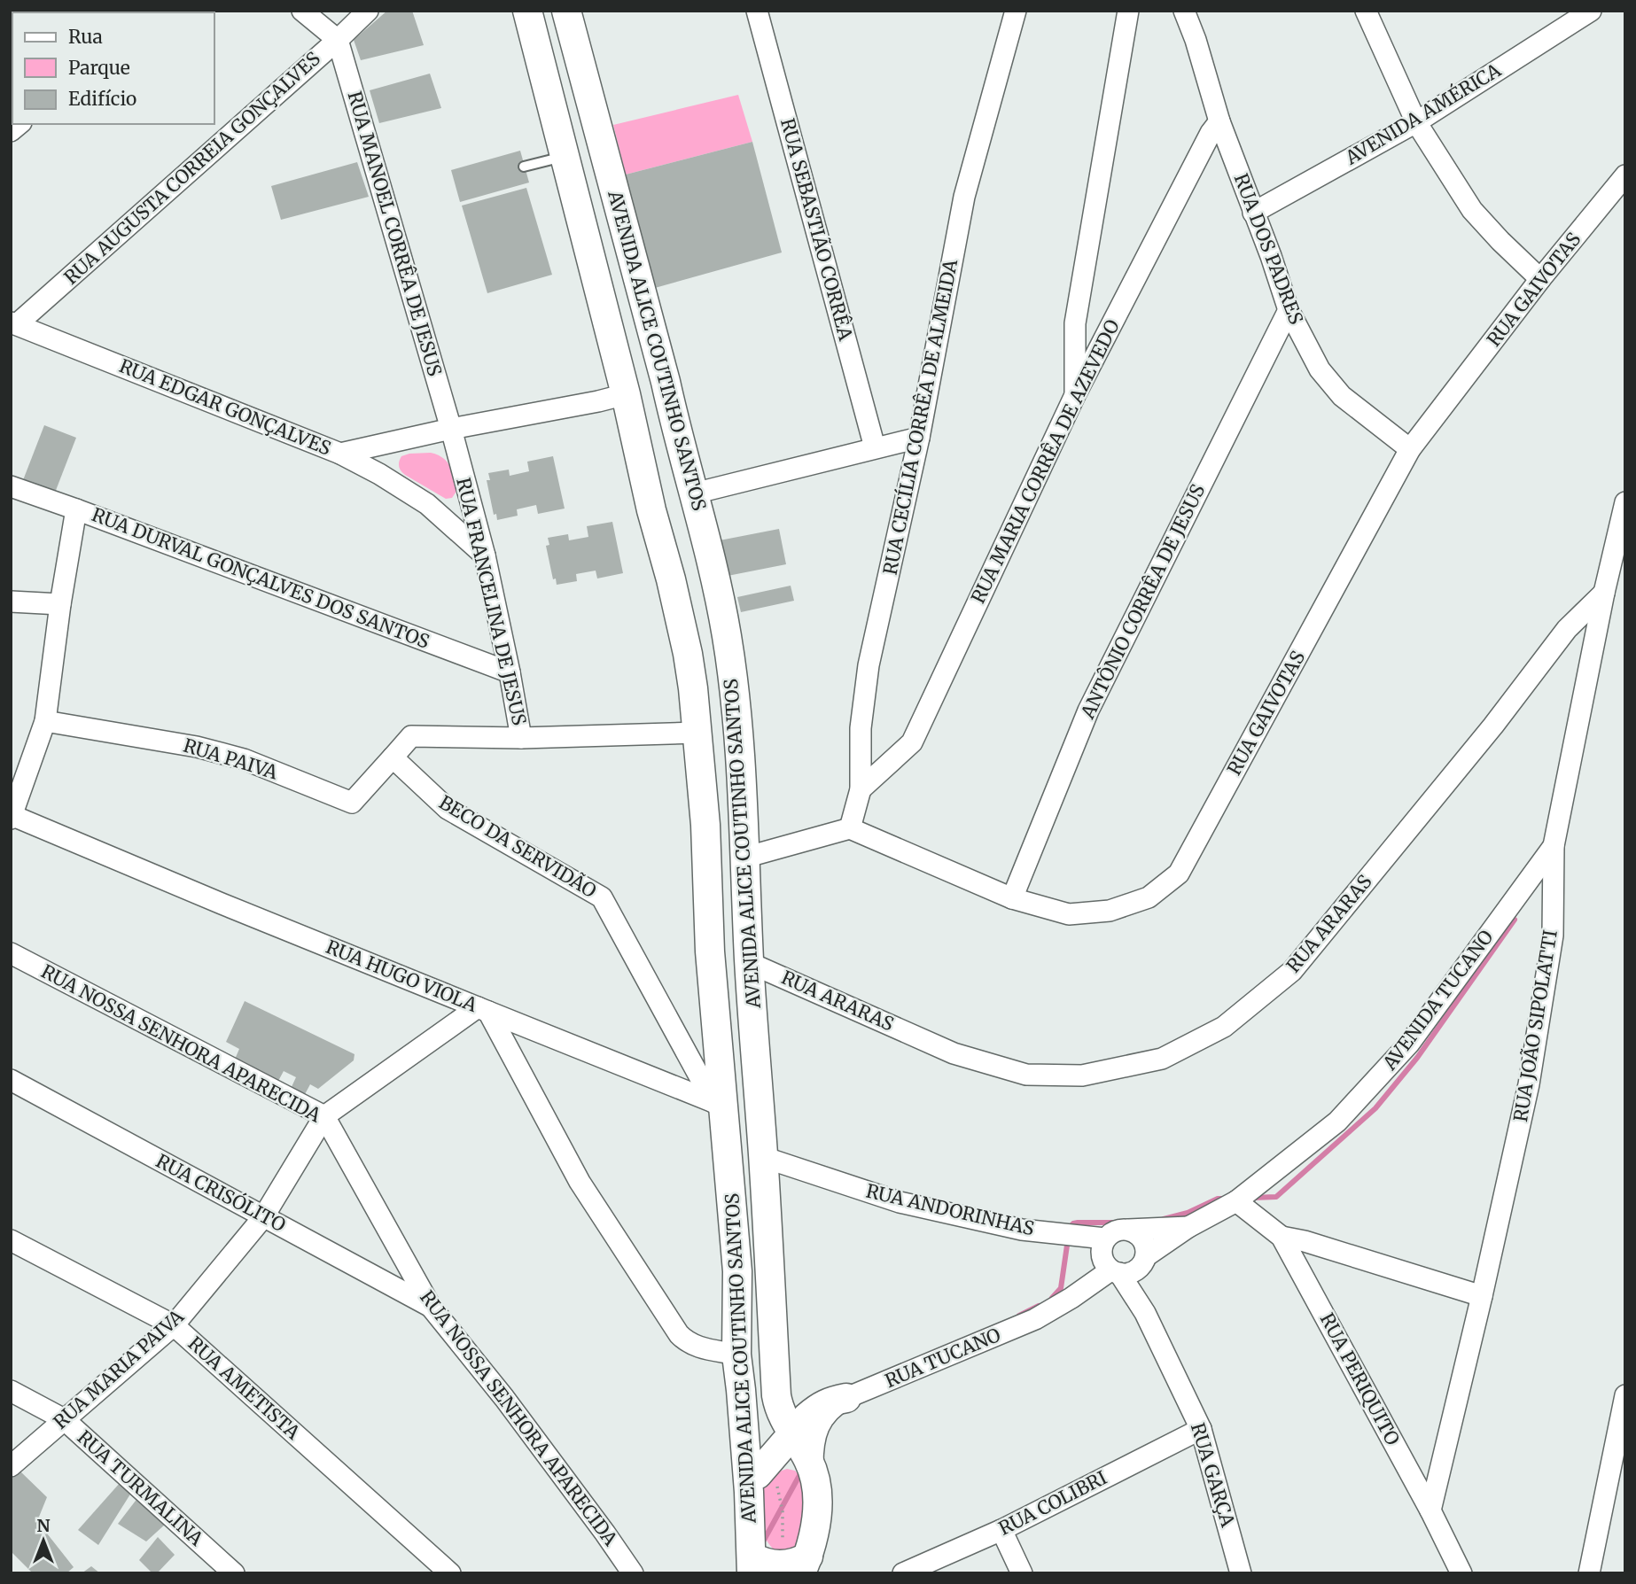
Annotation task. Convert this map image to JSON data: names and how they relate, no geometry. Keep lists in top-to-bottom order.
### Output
{
  "streets": {
    "main road": ["AVENIDA ALICE COUTINHO SANTOS"],
    "street": [
      "AVENIDA AMÉRICA",
      "RUA AUGUSTA CORREIA GONÇALVES",
      "RUA SEBASTIÃO CORRÊA",
      "RUA MANOEL CORRÊA DE JESUS",
      "RUA DOS PADRES",
      "RUA GAIVOTAS",
      "RUA EDGAR GONÇALVES",
      "RUA CECÍLIA CORRÊA DE ALMEIDA",
      "RUA MARIA CORRÊA DE AZEVEDO",
      "RUA DURVAL GONÇALVES DOS SANTOS",
      "RUA FRANCELINA DE JESUS",
      "ANTÔNIO CORRÊA DE JESUS",
      "RUA PAIVA",
      "BECO DA SERVIDÃO",
      "RUA ARARAS",
      "RUA HUGO VIOLA",
      "AVENIDA TUCANO",
      "RUA JOÃO SIPOLATTI",
      "RUA NOSSA SENHORA APARECIDA",
      "RUA CRISÓLITO",
      "RUA ANDORINHAS",
      "RUA TUCANO",
      "RUA MARIA PAIVA",
      "RUA PERIQUITO",
      "RUA AMETISTA",
      "RUA GARÇA",
      "RUA TURMALINA",
      "RUA COLIBRI"
    ]
  },
  "crossings": [
    ["AVENIDA AMÉRICA", "RUA DOS PADRES"],
    ["RUA AUGUSTA CORREIA GONÇALVES", "RUA MANOEL CORRÊA DE JESUS"],
    ["RUA AUGUSTA CORREIA GONÇALVES", "RUA EDGAR GONÇALVES"],
    ["RUA MANOEL CORRÊA DE JESUS", "RUA EDGAR GONÇALVES"],
    ["RUA MANOEL CORRÊA DE JESUS", "RUA FRANCELINA DE JESUS"],
    ["RUA DOS PADRES", "RUA GAIVOTAS"],
    ["RUA DOS PADRES", "RUA MARIA CORRÊA DE AZEVEDO"],
    ["RUA DOS PADRES", "ANTÔNIO CORRÊA DE JESUS"],
    ["RUA GAIVOTAS", "RUA CECÍLIA CORRÊA DE ALMEIDA"],
    ["RUA GAIVOTAS", "ANTÔNIO CORRÊA DE JESUS"],
    ["AVENIDA ALICE COUTINHO SANTOS", "RUA EDGAR GONÇALVES"],
    ["AVENIDA ALICE COUTINHO SANTOS", "BECO DA SERVIDÃO"],
    ["AVENIDA ALICE COUTINHO SANTOS", "RUA ARARAS"],
    ["AVENIDA ALICE COUTINHO SANTOS", "RUA HUGO VIOLA"],
    ["AVENIDA ALICE COUTINHO SANTOS", "RUA ANDORINHAS"],
    ["AVENIDA ALICE COUTINHO SANTOS", "RUA TUCANO"],
    ["RUA EDGAR GONÇALVES", "RUA FRANCELINA DE JESUS"],
    ["RUA CECÍLIA CORRÊA DE ALMEIDA", "RUA MARIA CORRÊA DE AZEVEDO"],
    ["RUA DURVAL GONÇALVES DOS SANTOS", "RUA FRANCELINA DE JESUS"],
    ["RUA PAIVA", "BECO DA SERVIDÃO"],
    ["RUA ARARAS", "RUA JOÃO SIPOLATTI"],
    ["RUA HUGO VIOLA", "RUA MARIA PAIVA"],
    ["AVENIDA TUCANO", "RUA JOÃO SIPOLATTI"],
    ["AVENIDA TUCANO", "RUA ANDORINHAS"],
    ["AVENIDA TUCANO", "RUA TUCANO"],
    ["AVENIDA TUCANO", "RUA PERIQUITO"],
    ["AVENIDA TUCANO", "RUA GARÇA"],
    ["RUA JOÃO SIPOLATTI", "RUA PERIQUITO"],
    ["RUA NOSSA SENHORA APARECIDA", "RUA CRISÓLITO"],
    ["RUA NOSSA SENHORA APARECIDA", "RUA MARIA PAIVA"],
    ["RUA CRISÓLITO", "RUA MARIA PAIVA"],
    ["RUA ANDORINHAS", "RUA TUCANO"],
    ["RUA ANDORINHAS", "RUA GARÇA"],
    ["RUA TUCANO", "RUA GARÇA"],
    ["RUA MARIA PAIVA", "RUA AMETISTA"],
    ["RUA MARIA PAIVA", "RUA TURMALINA"],
    ["RUA GARÇA", "RUA COLIBRI"]
  ],
  "legend": ["Rua", "Parque", "Edifício"],
  "north": "top"
}
